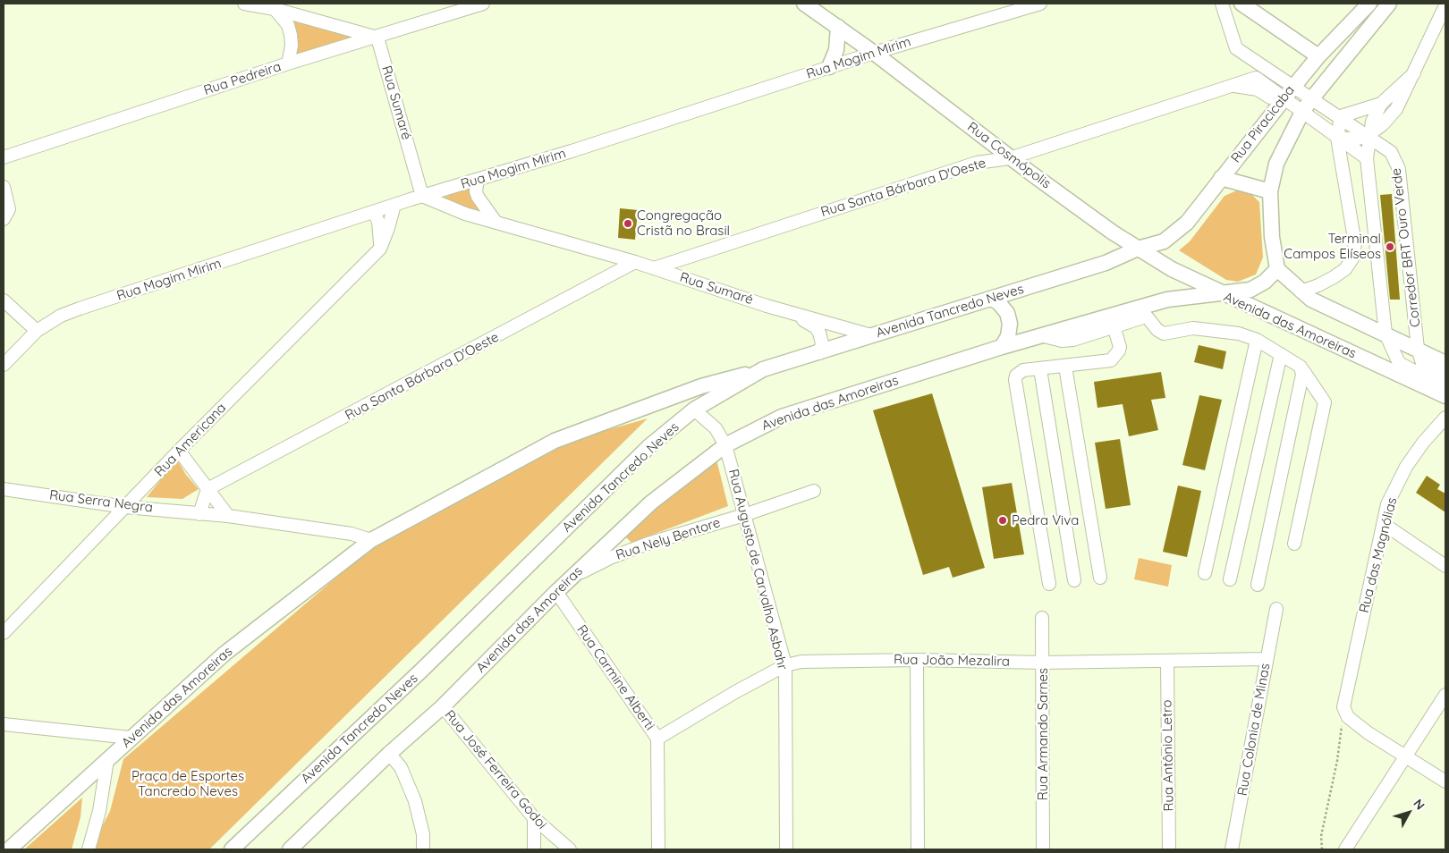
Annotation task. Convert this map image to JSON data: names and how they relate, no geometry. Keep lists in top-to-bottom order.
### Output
{
  "streets": {
    "main road": [
      "Rua Piracicaba",
      "Rua Cosmópolis",
      "Avenida Tancredo Neves",
      "Avenida das Amoreiras"
    ],
    "street": [
      "Rua Mogim Mirim",
      "Rua Pedreira",
      "Rua Sumaré",
      "Rua Santa Bárbara D'Oeste",
      "Corredor BRT Ouro Verde",
      "Rua Americana",
      "Rua Serra Negra",
      "Rua Nely Bentore",
      "Rua das Magnólias",
      "Rua Augusto de Carvalho Asbahr",
      "Rua João Mezalira",
      "Rua Carmine Alberti",
      "Rua Colonia de Minas",
      "Rua Armando Sarnes",
      "Rua Antônio Letro",
      "Rua José Ferreira Godoi"
    ]
  },
  "crossings": [
    ["Rua Mogim Mirim", "Rua Sumaré"],
    ["Rua Mogim Mirim", "Rua Cosmópolis"],
    ["Rua Mogim Mirim", "Rua Americana"],
    ["Rua Pedreira", "Rua Sumaré"],
    ["Rua Sumaré", "Rua Santa Bárbara D'Oeste"],
    ["Rua Sumaré", "Avenida Tancredo Neves"],
    ["Rua Piracicaba", "Rua Cosmópolis"],
    ["Rua Piracicaba", "Rua Santa Bárbara D'Oeste"],
    ["Rua Piracicaba", "Corredor BRT Ouro Verde"],
    ["Rua Piracicaba", "Avenida Tancredo Neves"],
    ["Rua Cosmópolis", "Rua Santa Bárbara D'Oeste"],
    ["Rua Cosmópolis", "Avenida Tancredo Neves"],
    ["Rua Cosmópolis", "Avenida das Amoreiras"],
    ["Avenida Tancredo Neves", "Avenida das Amoreiras"],
    ["Avenida Tancredo Neves", "Rua Augusto de Carvalho Asbahr"],
    ["Avenida das Amoreiras", "Rua Serra Negra"],
    ["Avenida das Amoreiras", "Rua Nely Bentore"],
    ["Avenida das Amoreiras", "Rua Augusto de Carvalho Asbahr"],
    ["Avenida das Amoreiras", "Rua Carmine Alberti"],
    ["Avenida das Amoreiras", "Rua José Ferreira Godoi"],
    ["Rua Americana", "Rua Serra Negra"],
    ["Rua Nely Bentore", "Rua Augusto de Carvalho Asbahr"],
    ["Rua Augusto de Carvalho Asbahr", "Rua João Mezalira"],
    ["Rua João Mezalira", "Rua Carmine Alberti"],
    ["Rua João Mezalira", "Rua Colonia de Minas"],
    ["Rua João Mezalira", "Rua Armando Sarnes"],
    ["Rua João Mezalira", "Rua Antônio Letro"]
  ],
  "parks": ["Praça de Esportes Tancredo Neves"],
  "places": ["Congregação Cristã no Brasil", "Terminal Campos Elíseos", "Pedra Viva"],
  "north": "top right"
}
